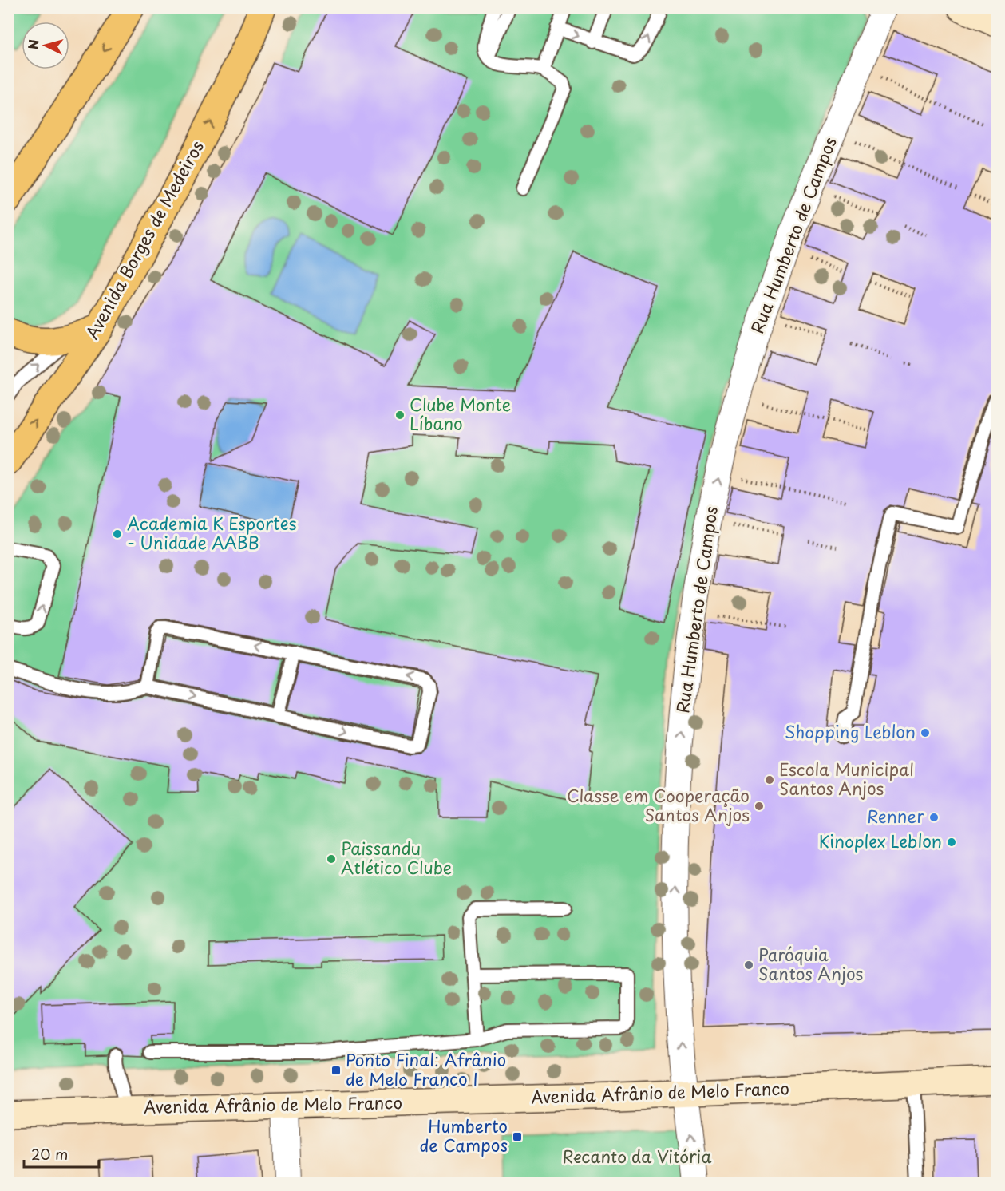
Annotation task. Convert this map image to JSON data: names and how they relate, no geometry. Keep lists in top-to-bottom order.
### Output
{
  "streets": {
    "highway": ["Avenida Borges de Medeiros"],
    "street": ["Rua Humberto de Campos", "Avenida Afrânio de Melo Franco"]
  },
  "crossings": [
    ["Rua Humberto de Campos", "Avenida Afrânio de Melo Franco"]
  ],
  "one_way": ["Rua Humberto de Campos"],
  "parks": ["Recanto da Vitória"],
  "places": {
    "other": [
      "Clube Monte Líbano",
      "Academia K Esportes - Unidade AABB",
      "Shopping Leblon",
      "Escola Municipal Santos Anjos",
      "Classe em Cooperação Santos Anjos",
      "Renner",
      "Kinoplex Leblon",
      "Paissandu Atlético Clube",
      "Paróquia Santos Anjos"
    ],
    "transit": ["Ponto Final: Afrânio de Melo Franco I", "Humberto de Campos"]
  },
  "scale_bar": "20 m",
  "north": "left"
}
